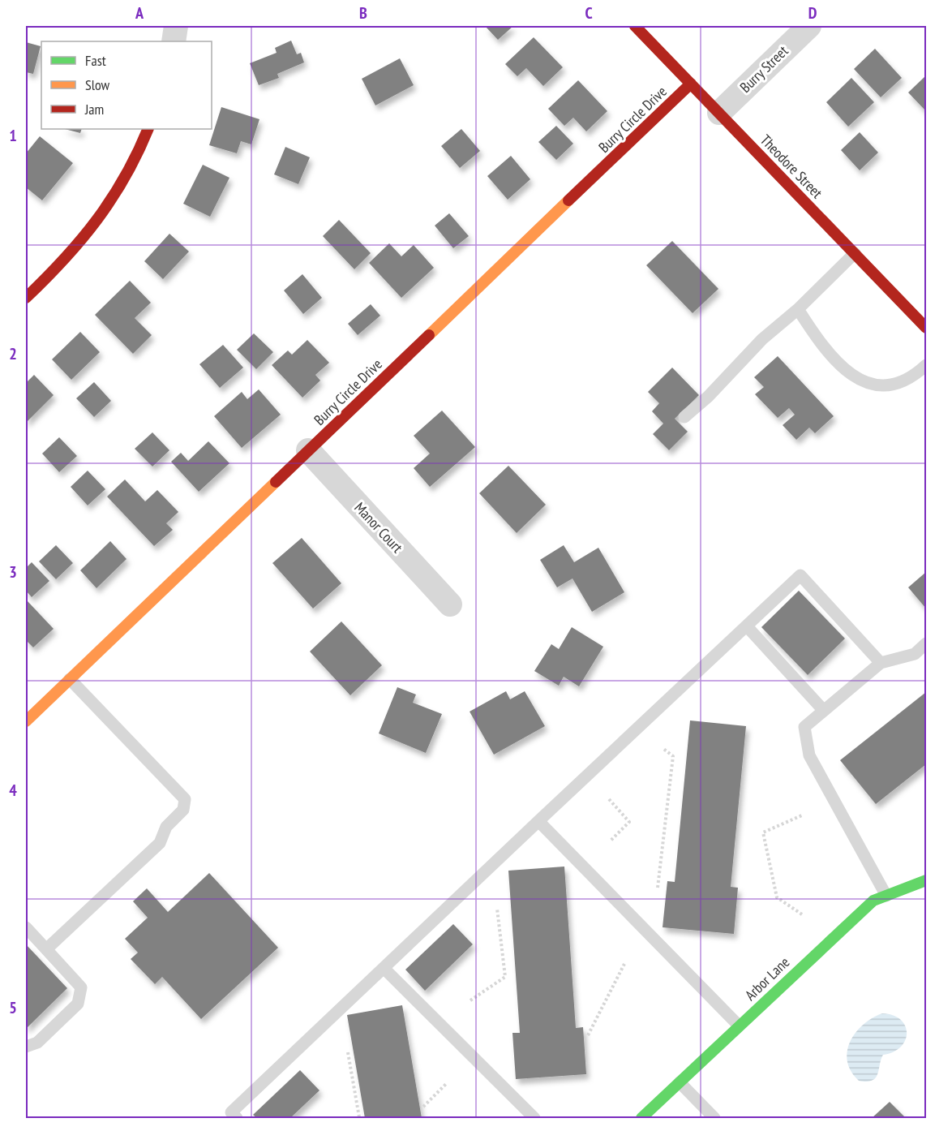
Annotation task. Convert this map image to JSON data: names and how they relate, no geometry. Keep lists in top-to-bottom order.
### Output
{
  "streets": {
    "street": [
      "Burry Street",
      "Burry Circle Drive",
      "Theodore Street",
      "Manor Court",
      "Arbor Lane"
    ]
  },
  "crossings": [
    ["Burry Street", "Theodore Street"],
    ["Burry Circle Drive", "Theodore Street"],
    ["Burry Circle Drive", "Manor Court"]
  ],
  "legend": ["Fast", "Slow", "Jam"],
  "grid": {
    "columns": [
      "A",
      "B",
      "C",
      "D"
    ],
    "rows": [
      "1",
      "2",
      "3",
      "4",
      "5"
    ]
  }
}
